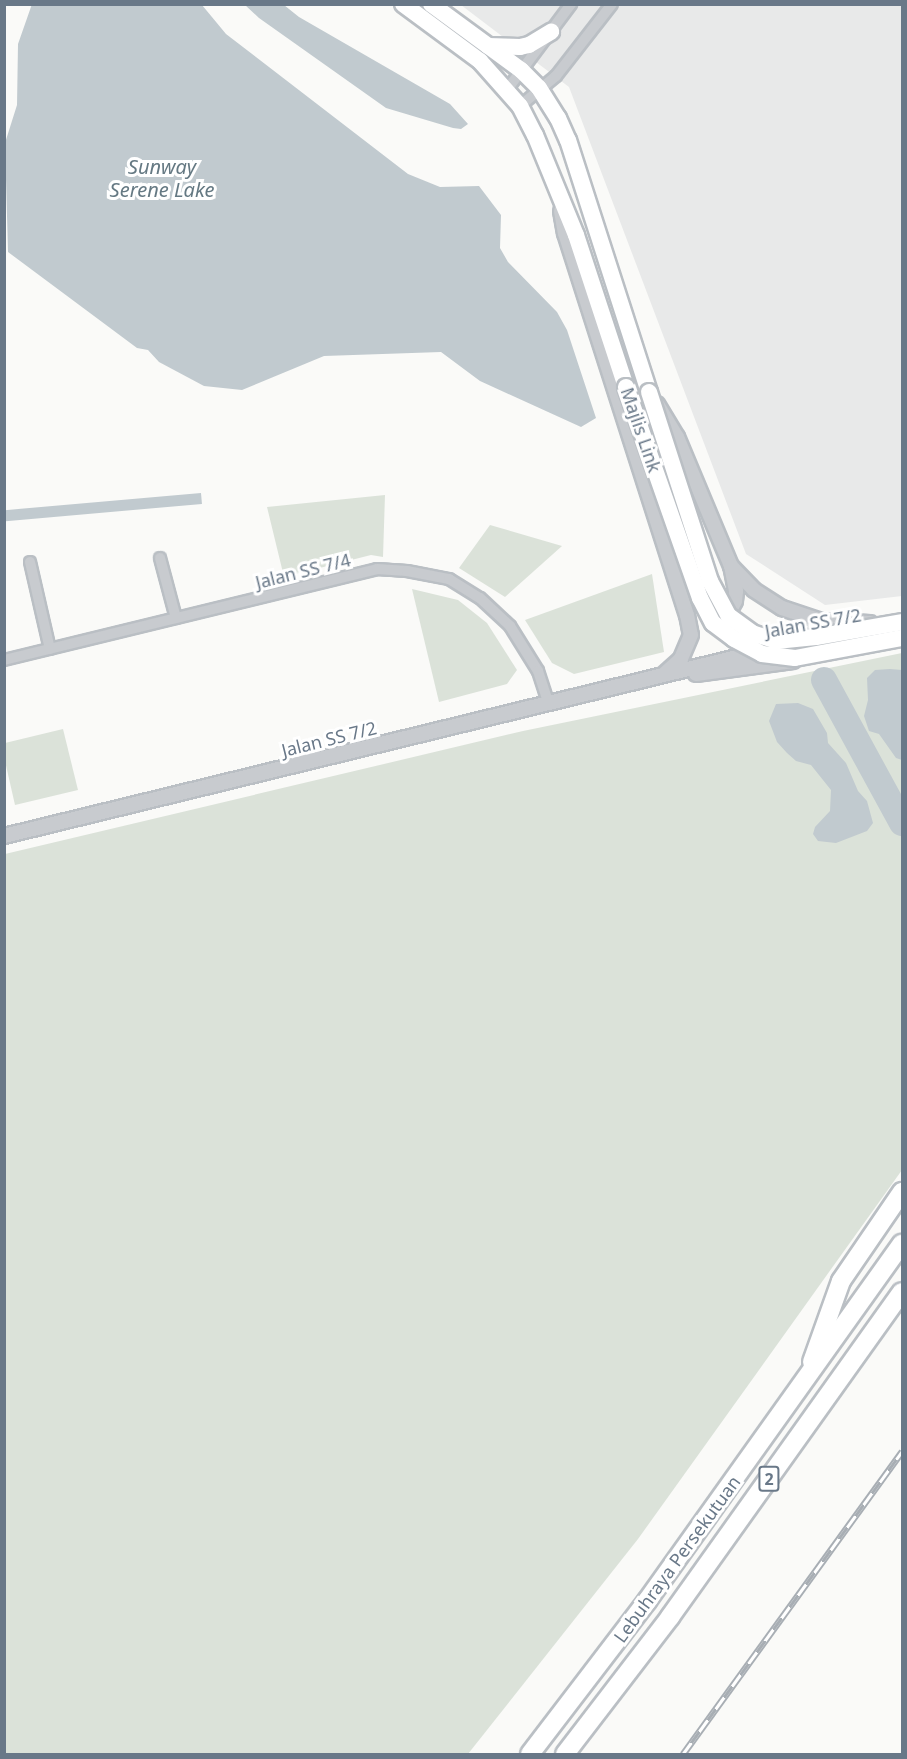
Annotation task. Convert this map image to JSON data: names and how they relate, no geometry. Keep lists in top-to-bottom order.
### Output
{
  "streets": {
    "highway": ["2", "Lebuhraya Persekutuan"],
    "main road": ["Majlis Link"],
    "street": ["Jalan SS 7/4", "Jalan SS 7/2"]
  },
  "crossings": [
    ["Majlis Link", "Jalan SS 7/2"],
    ["Jalan SS 7/4", "Jalan SS 7/2"]
  ],
  "water": ["Sunway Serene Lake"]
}
